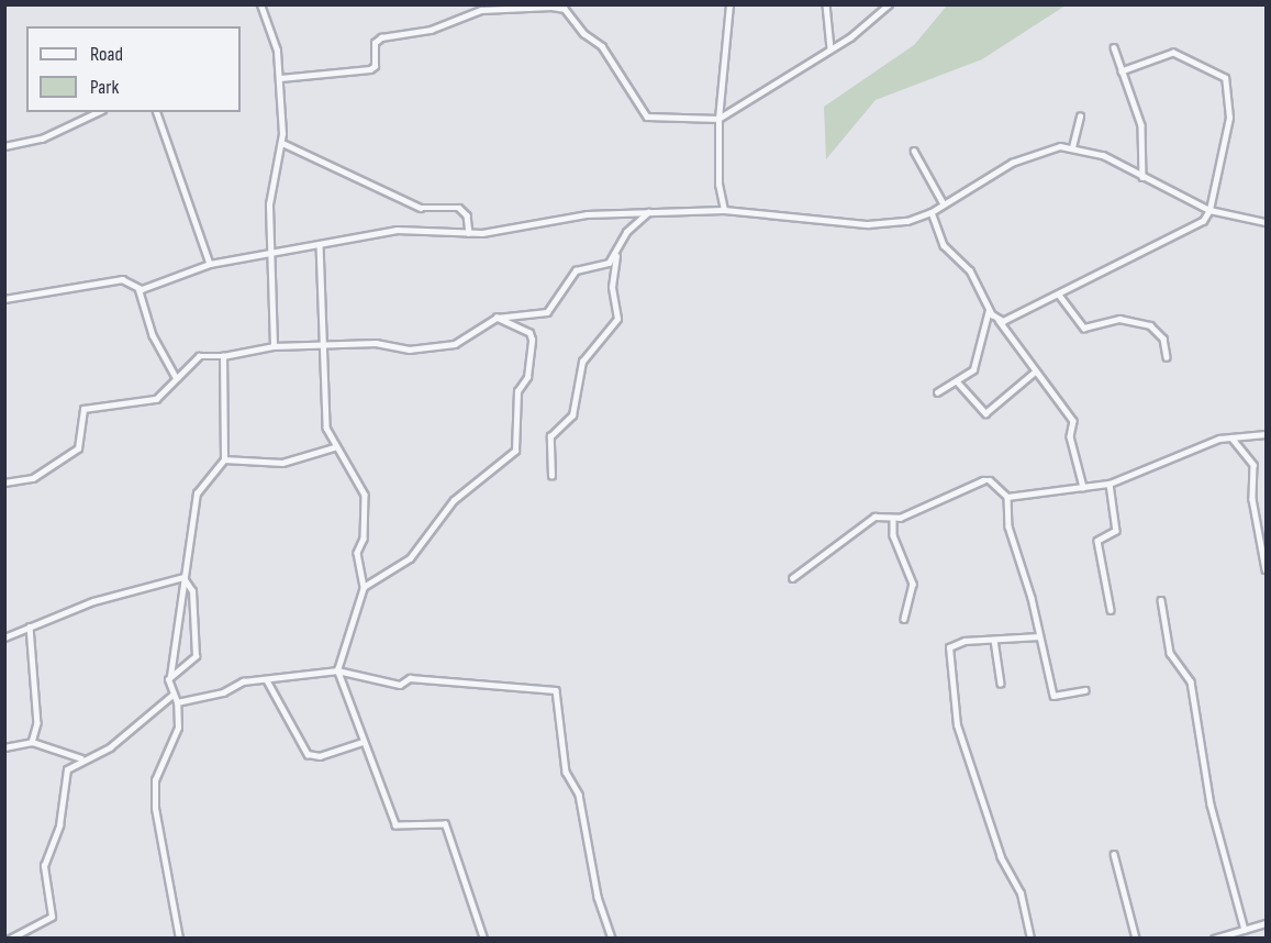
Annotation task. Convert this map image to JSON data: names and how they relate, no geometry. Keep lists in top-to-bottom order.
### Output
{
  "legend": ["Road", "Park"]
}
